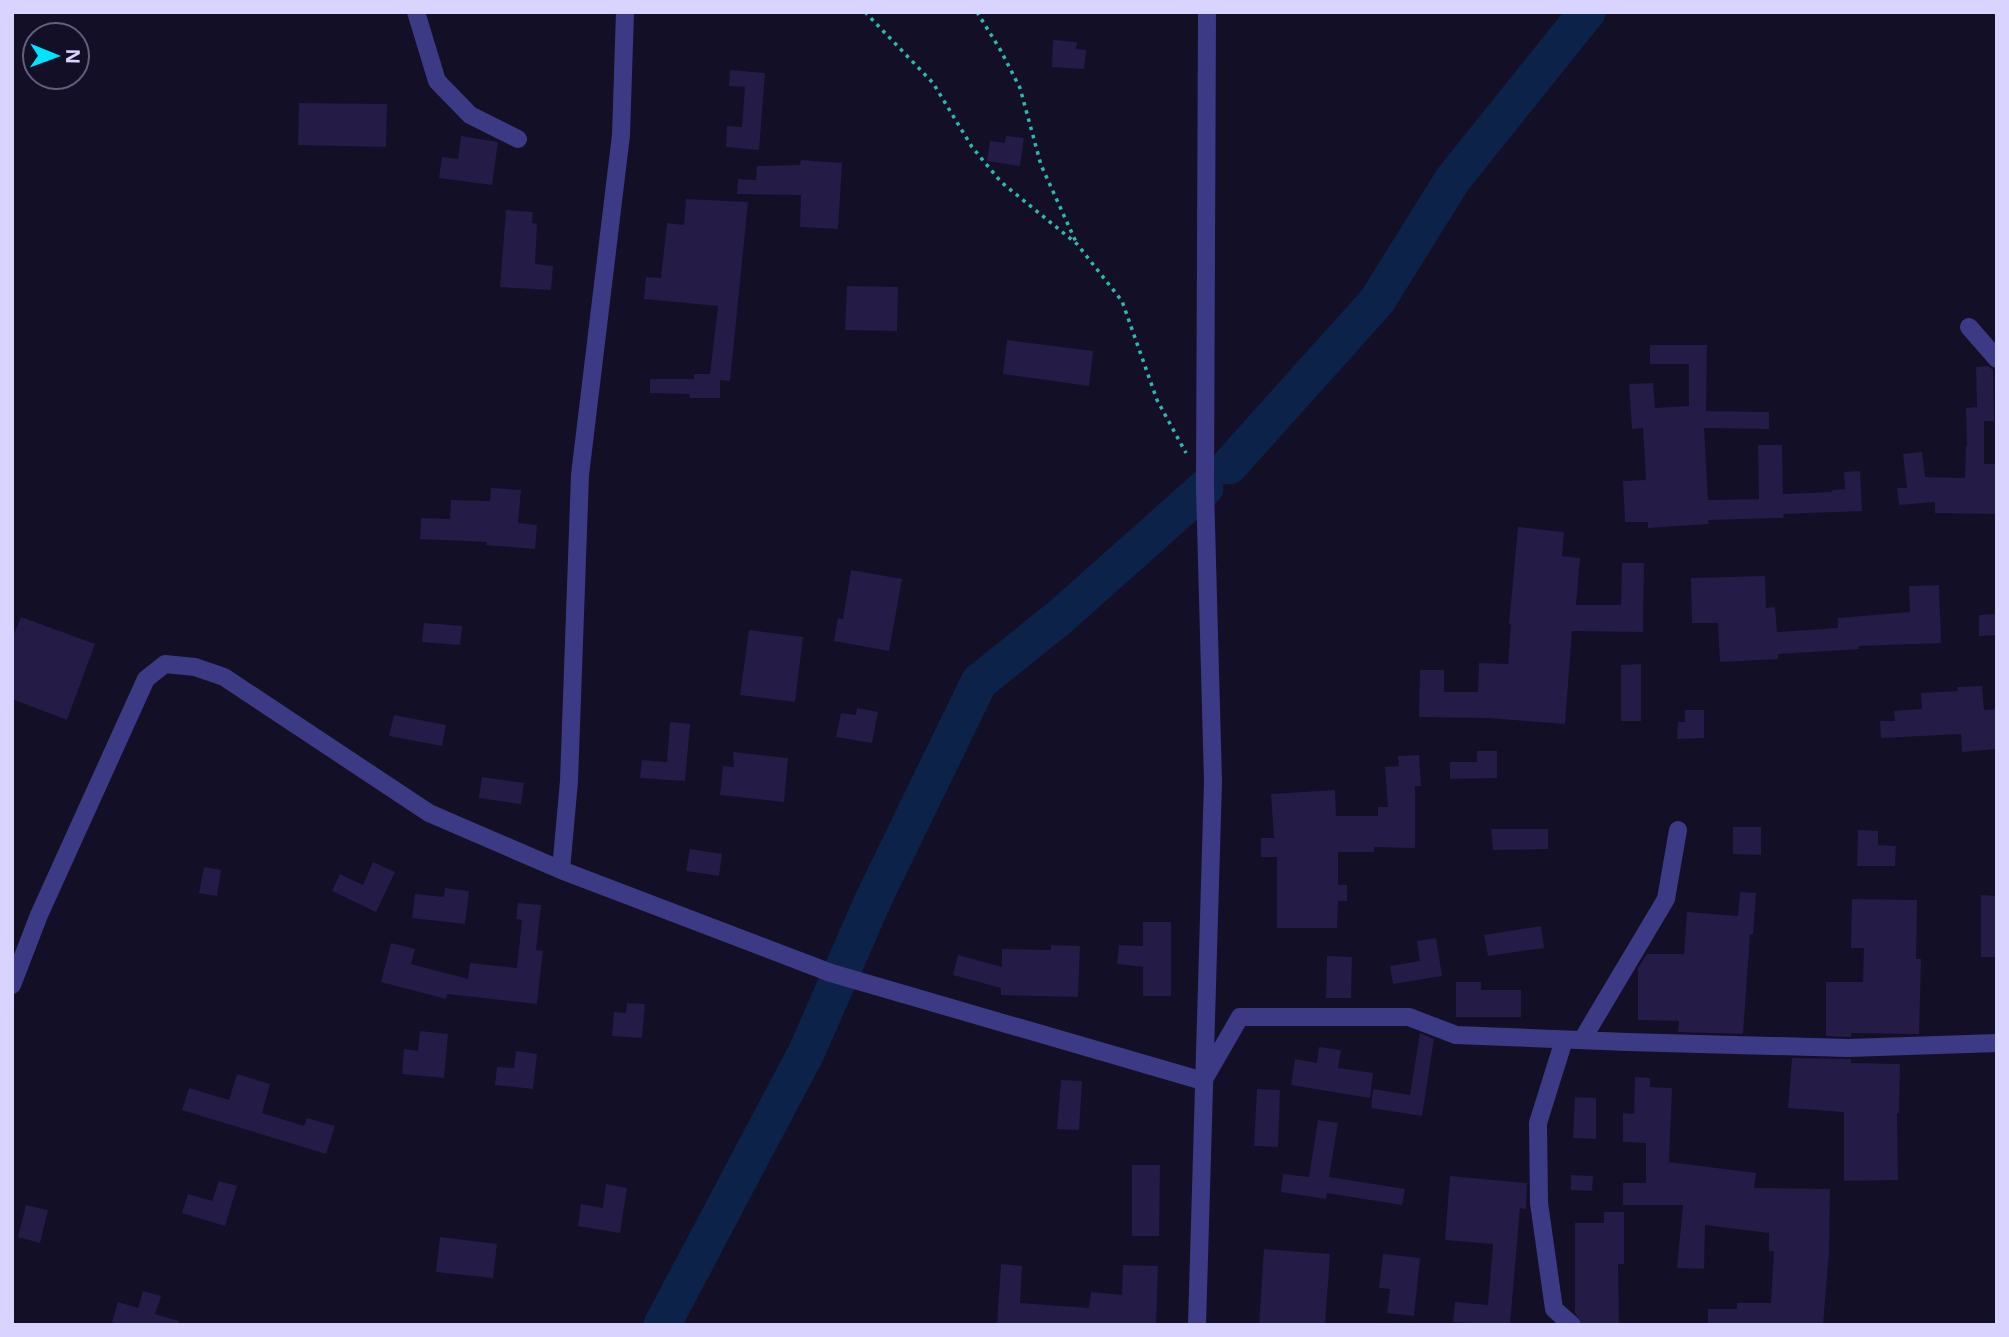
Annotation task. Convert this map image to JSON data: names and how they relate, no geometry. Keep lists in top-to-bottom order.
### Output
{
  "north": "right"
}
